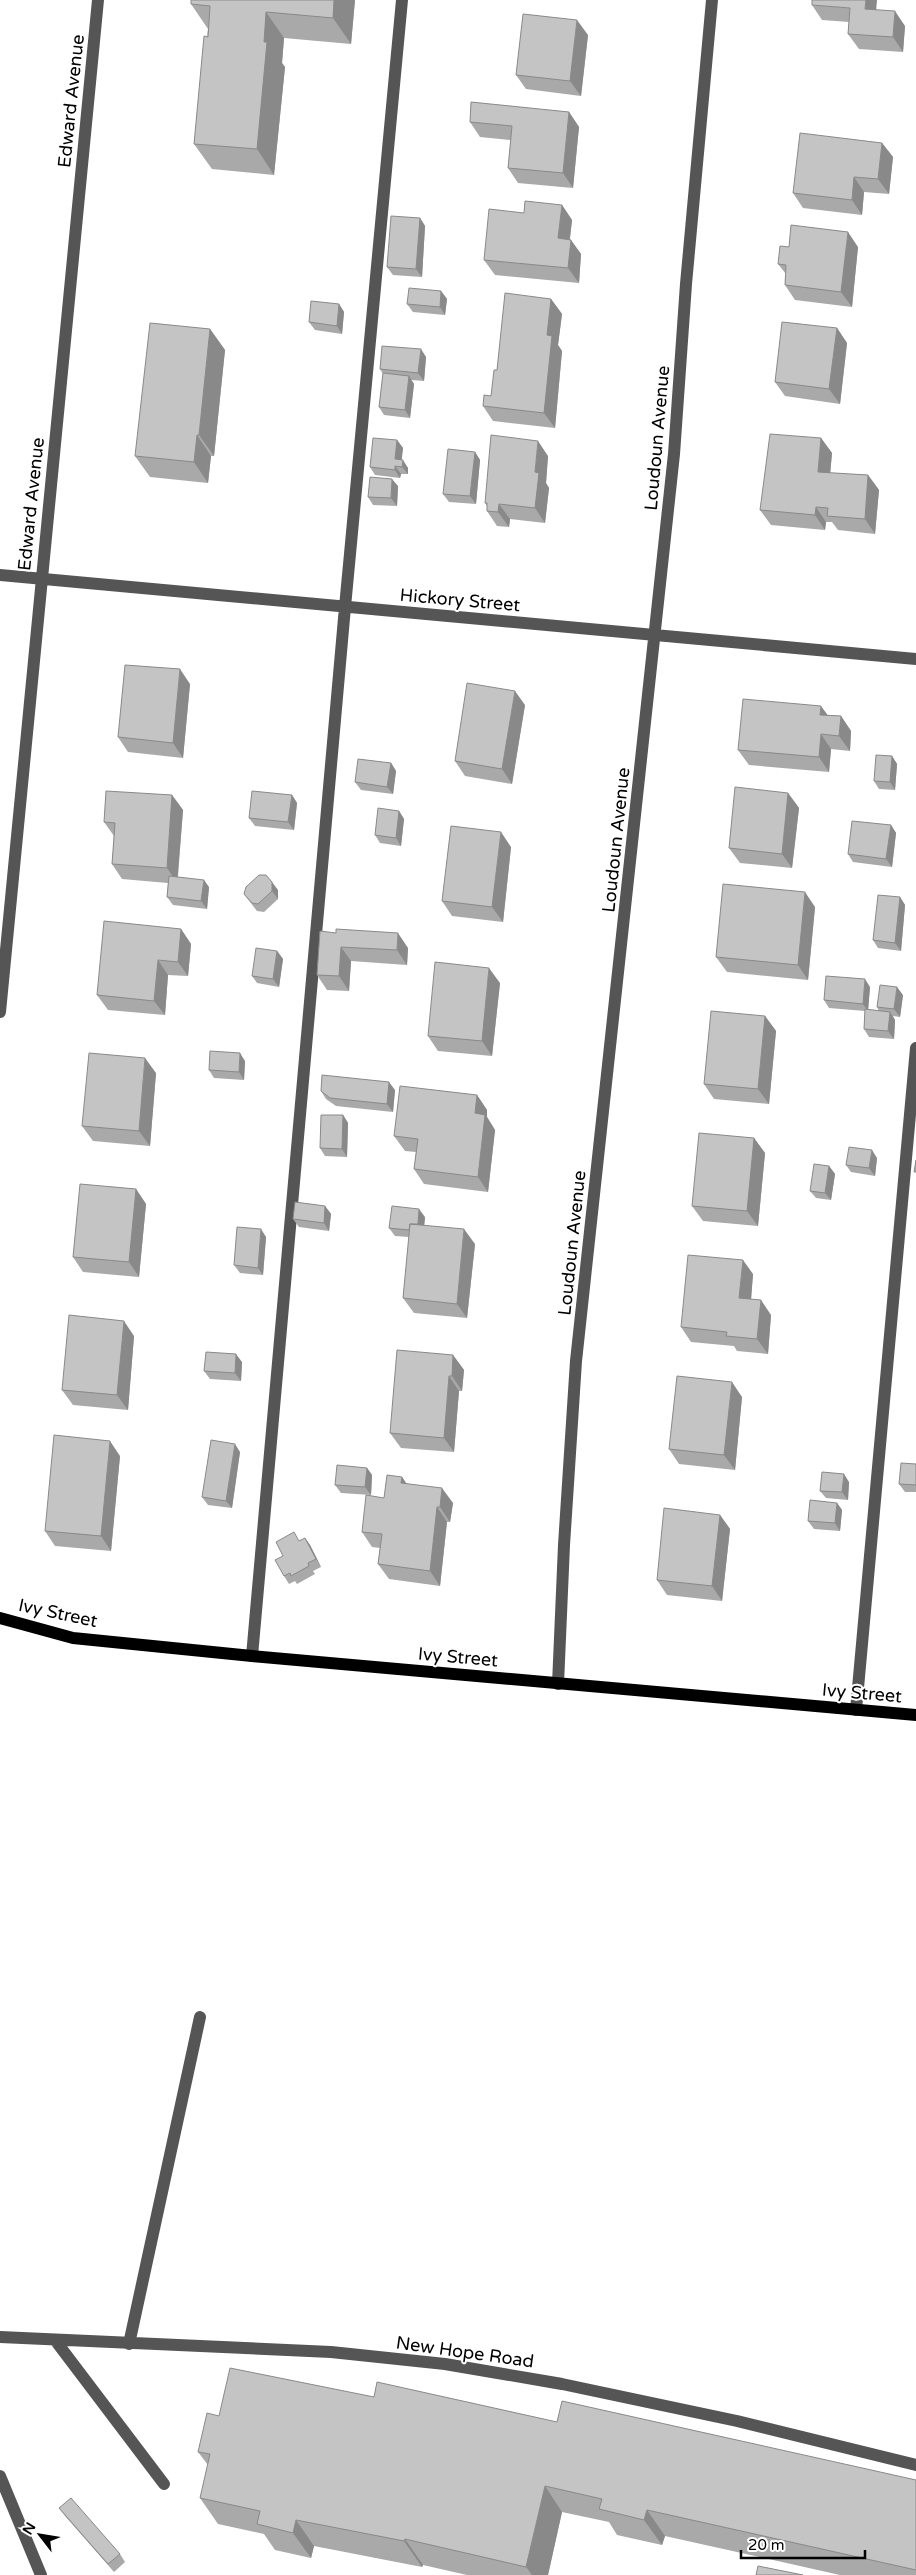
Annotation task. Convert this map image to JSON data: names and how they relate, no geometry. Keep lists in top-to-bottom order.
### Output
{
  "streets": {
    "main road": ["Ivy Street"],
    "street": [
      "Edward Avenue",
      "Loudoun Avenue",
      "Hickory Street",
      "New Hope Road"
    ]
  },
  "crossings": [
    ["Edward Avenue", "Hickory Street"],
    ["Loudoun Avenue", "Hickory Street"],
    ["Loudoun Avenue", "Ivy Street"]
  ],
  "scale_bar": "20 m",
  "north": "top left"
}
